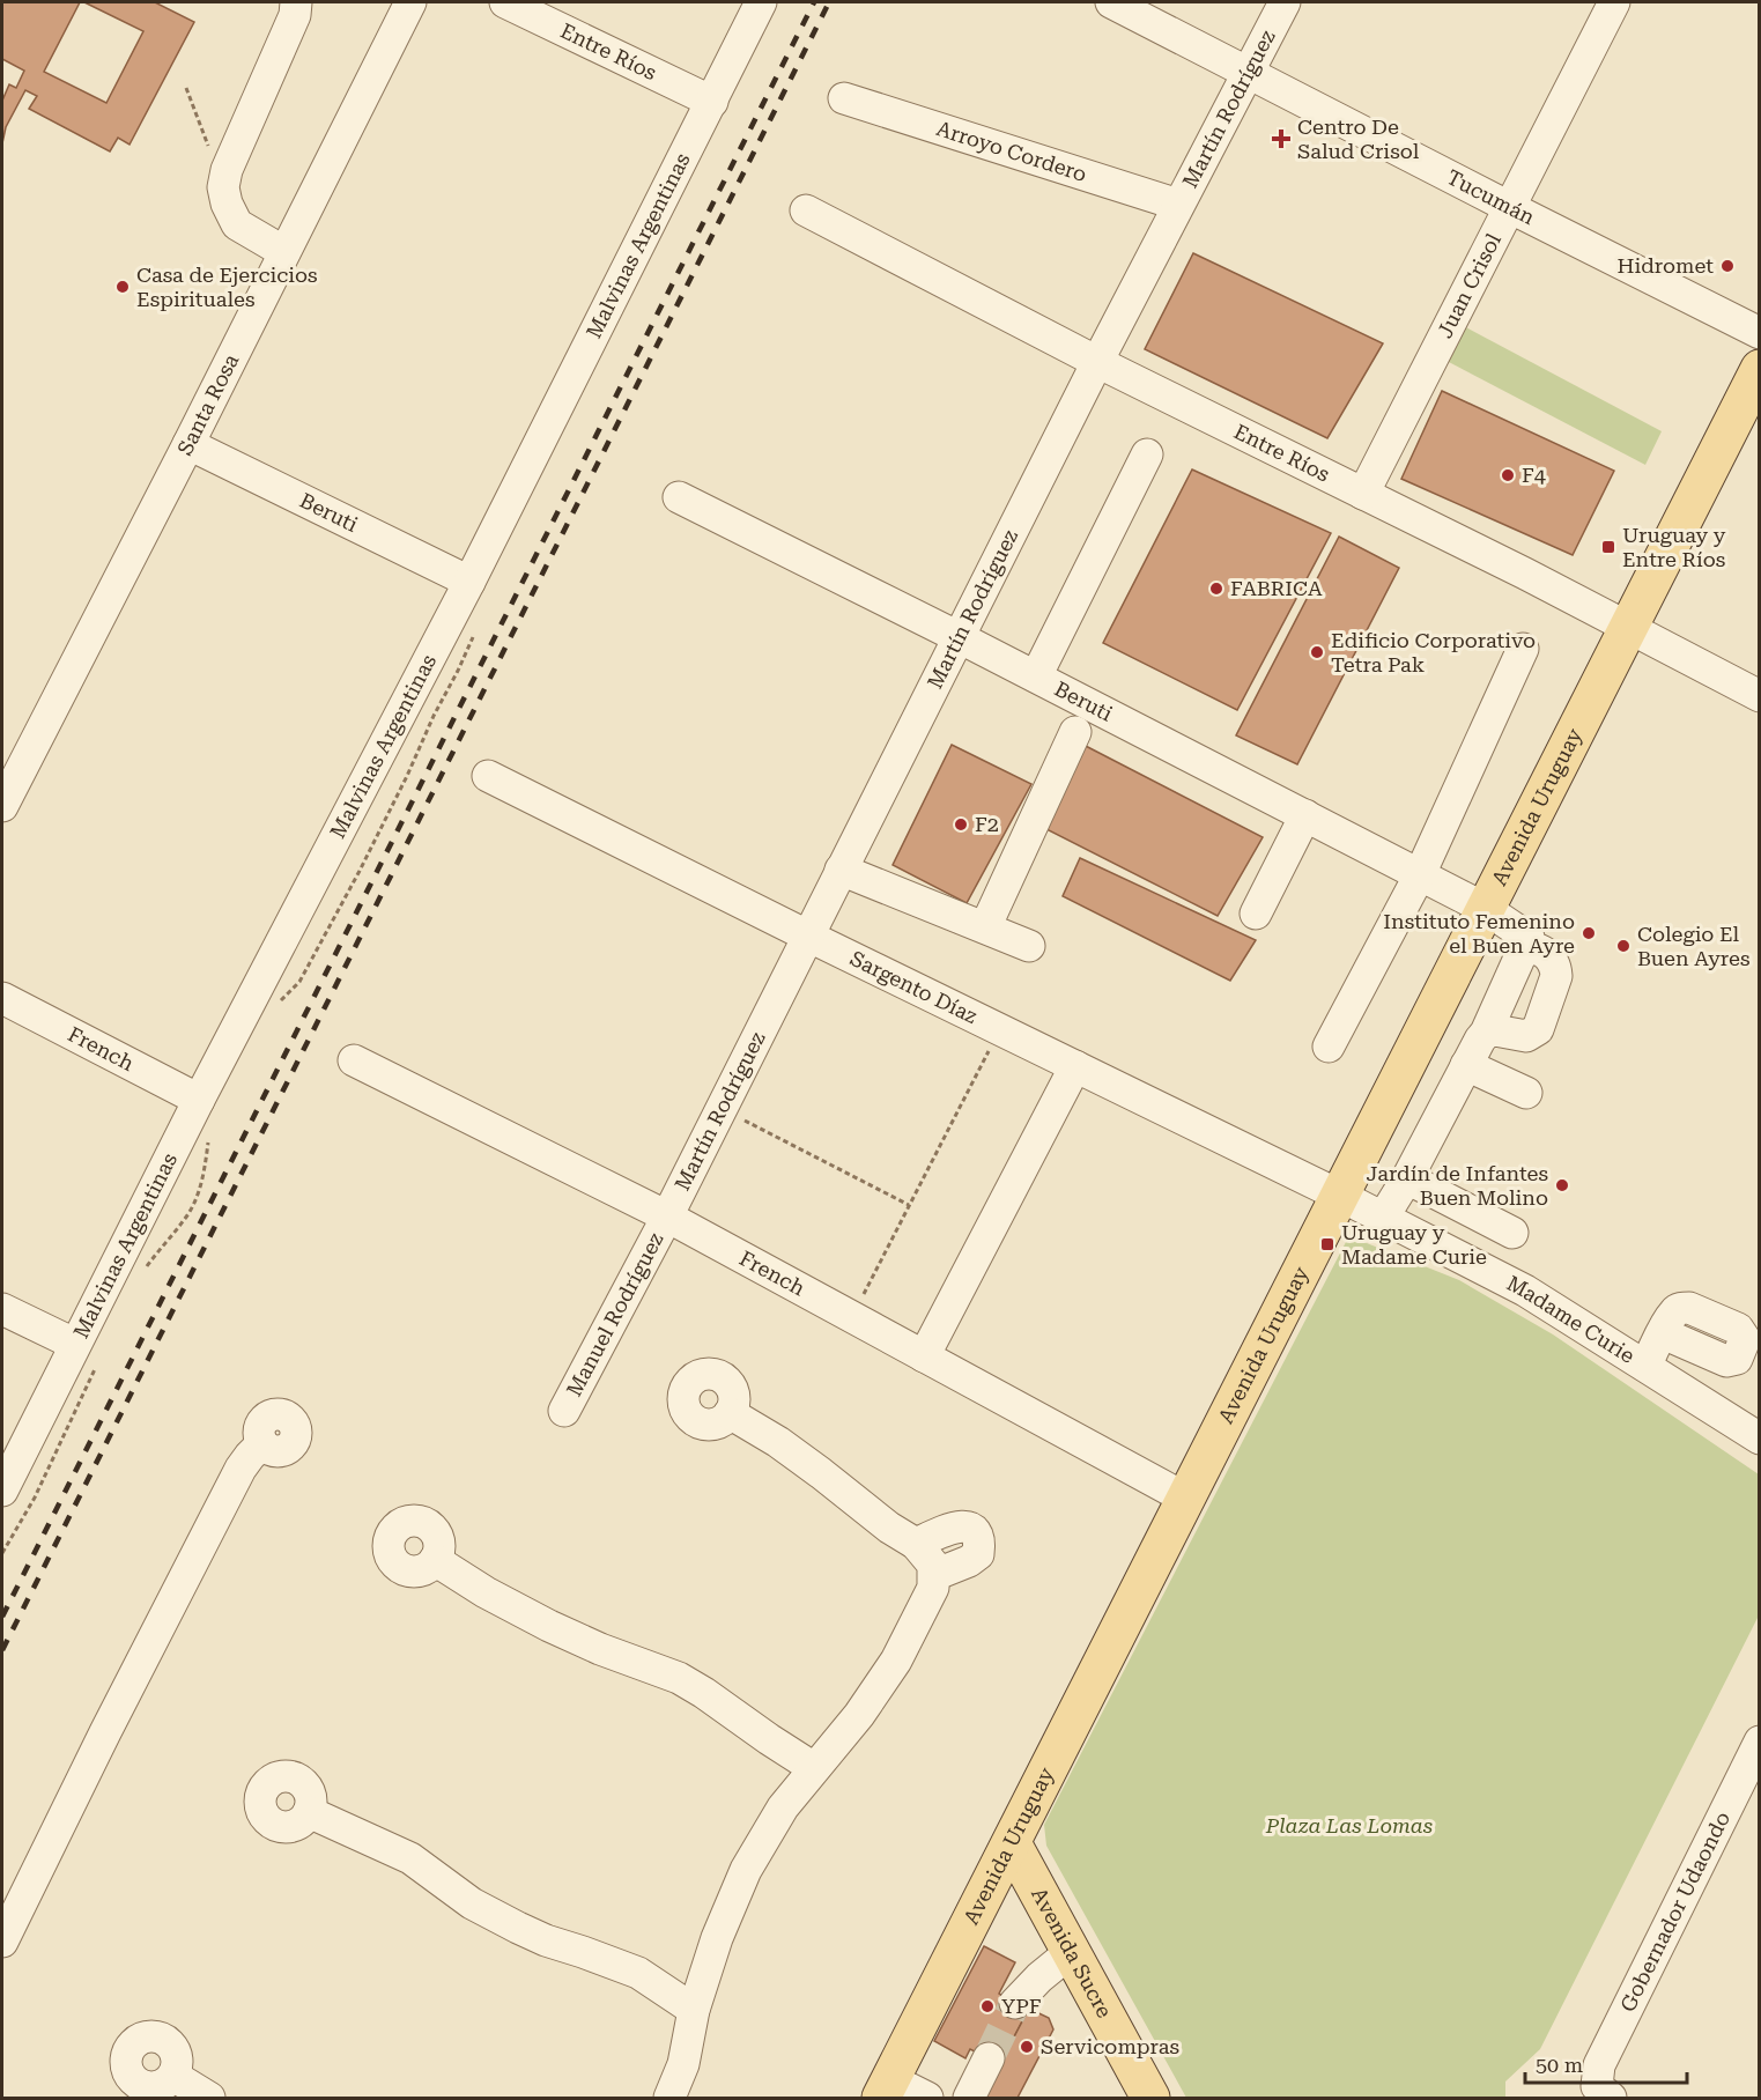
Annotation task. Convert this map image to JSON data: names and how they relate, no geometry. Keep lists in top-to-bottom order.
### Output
{
  "streets": {
    "main road": ["Avenida Uruguay", "Avenida Sucre"],
    "street": [
      "Entre Ríos",
      "Martín Rodríguez",
      "Arroyo Cordero",
      "Tucumán",
      "Malvinas Argentinas",
      "Juan Crisol",
      "Santa Rosa",
      "Beruti",
      "Sargento Díaz",
      "French",
      "Manuel Rodríguez",
      "Madame Curie",
      "Gobernador Udaondo"
    ]
  },
  "crossings": [
    ["Entre Ríos", "Martín Rodríguez"],
    ["Entre Ríos", "Malvinas Argentinas"],
    ["Entre Ríos", "Juan Crisol"],
    ["Entre Ríos", "Avenida Uruguay"],
    ["Martín Rodríguez", "Arroyo Cordero"],
    ["Martín Rodríguez", "Tucumán"],
    ["Martín Rodríguez", "Beruti"],
    ["Martín Rodríguez", "Sargento Díaz"],
    ["Martín Rodríguez", "French"],
    ["Martín Rodríguez", "Manuel Rodríguez"],
    ["Tucumán", "Juan Crisol"],
    ["Malvinas Argentinas", "Beruti"],
    ["Malvinas Argentinas", "French"],
    ["Santa Rosa", "Beruti"],
    ["Beruti", "Avenida Uruguay"],
    ["Avenida Uruguay", "Sargento Díaz"],
    ["Avenida Uruguay", "French"],
    ["Avenida Uruguay", "Madame Curie"],
    ["Avenida Uruguay", "Avenida Sucre"],
    ["Sargento Díaz", "Madame Curie"],
    ["French", "Manuel Rodríguez"]
  ],
  "parks": ["Plaza Las Lomas"],
  "places": {
    "health": ["Centro De Salud Crisol"],
    "other": [
      "Hidromet",
      "Casa de Ejercicios Espirituales",
      "F4",
      "FABRICA",
      "Edificio Corporativo Tetra Pak",
      "F2",
      "Instituto Femenino el Buen Ayre",
      "Colegio El Buen Ayres",
      "Jardín de Infantes Buen Molino",
      "YPF",
      "Servicompras"
    ],
    "transit": ["Uruguay y Entre Ríos", "Uruguay y Madame Curie"]
  },
  "scale_bar": "50 m"
}
